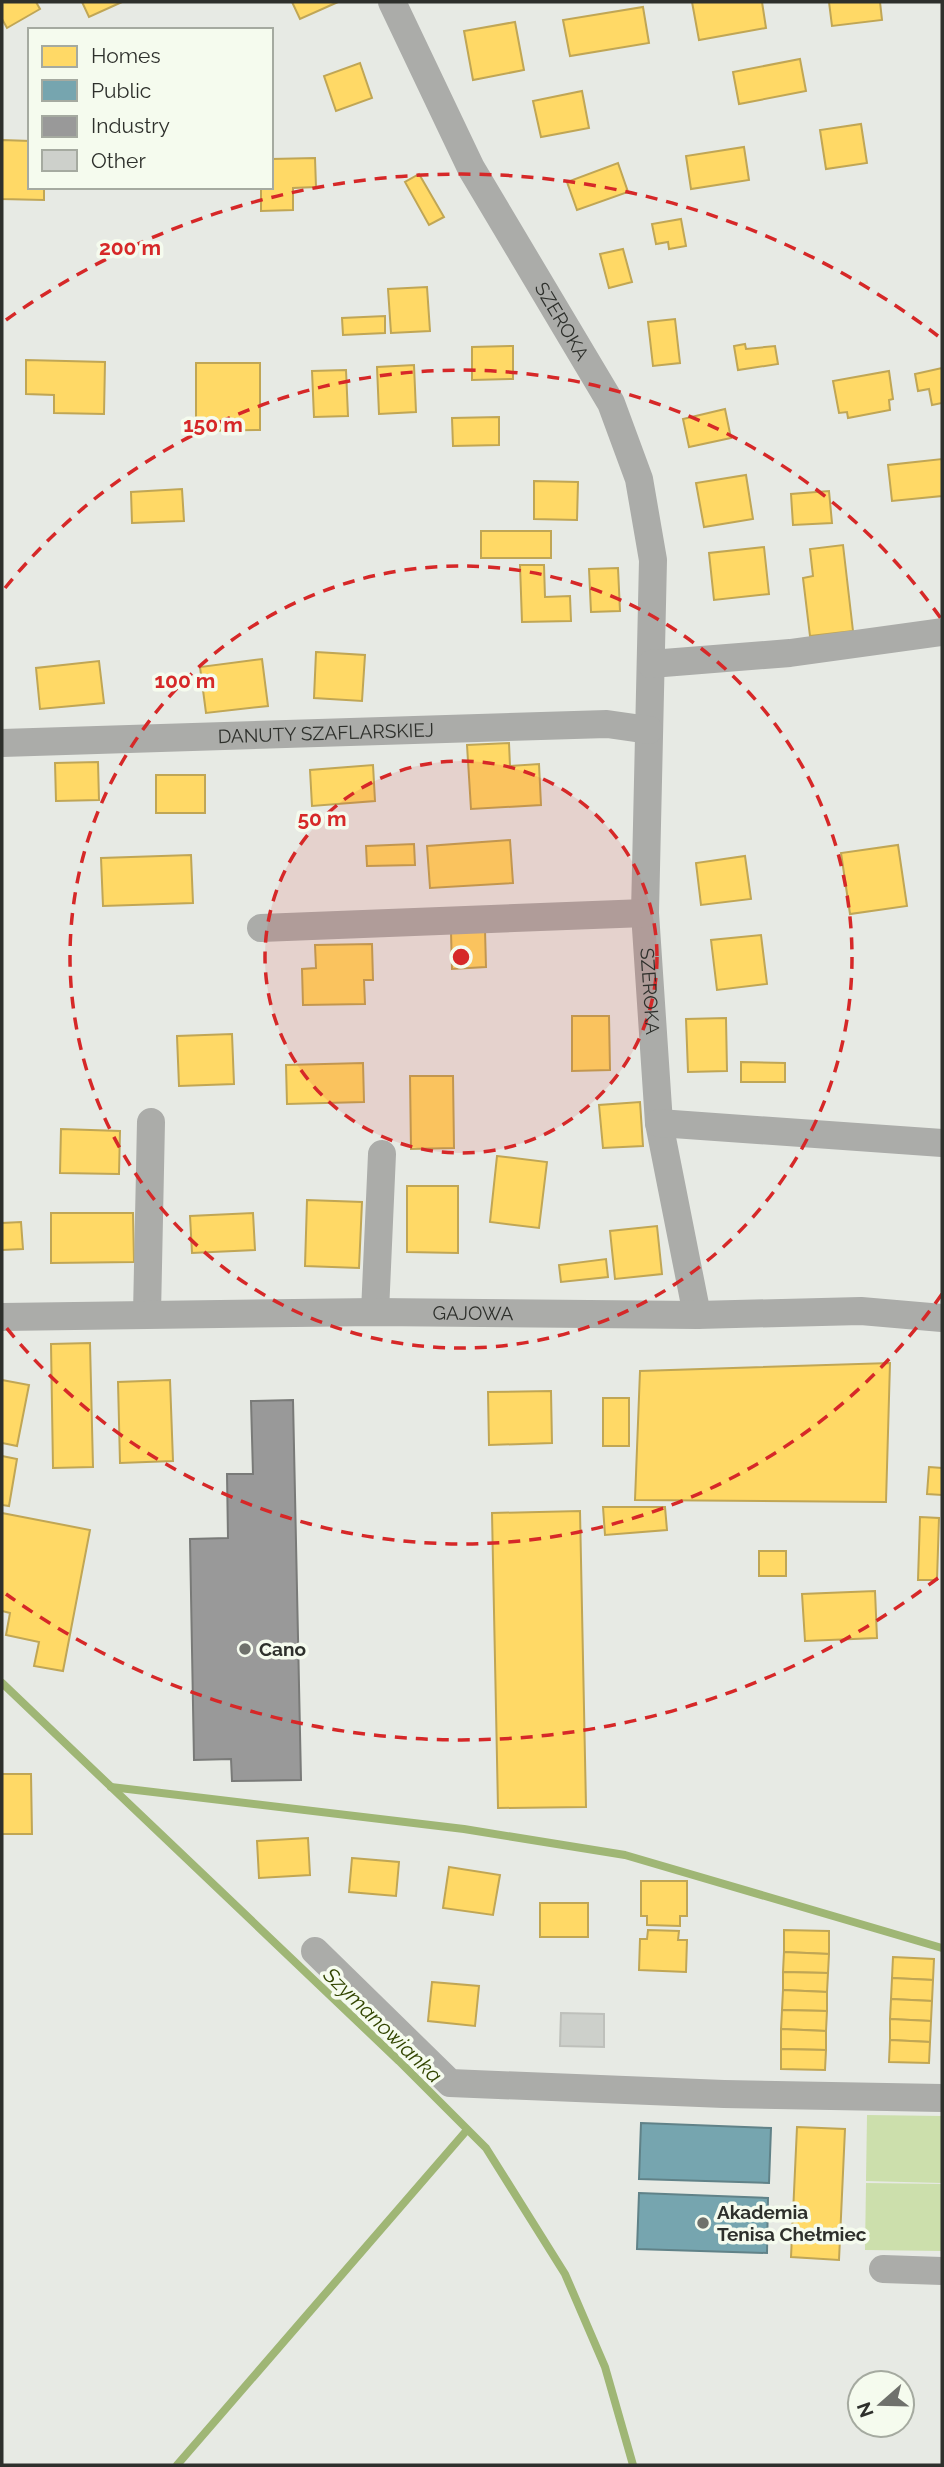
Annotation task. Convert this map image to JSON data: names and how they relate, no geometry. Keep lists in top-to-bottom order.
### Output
{
  "streets": {
    "street": ["SZEROKA", "DANUTY SZAFLARSKIEJ", "GAJOWA"]
  },
  "crossings": [
    ["SZEROKA", "DANUTY SZAFLARSKIEJ"],
    ["SZEROKA", "GAJOWA"]
  ],
  "water": ["Szymanowianka"],
  "places": ["Cano", "Akademia Tenisa Chełmiec"],
  "legend": [
    "Homes",
    "Public",
    "Industry",
    "Other"
  ],
  "north": "left",
  "rings": [
    "200 m",
    "150 m",
    "100 m",
    "50 m"
  ]
}
